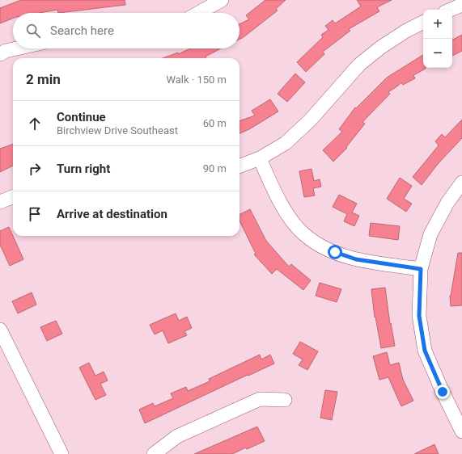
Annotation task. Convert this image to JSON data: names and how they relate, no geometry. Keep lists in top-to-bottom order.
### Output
{
  "page": {
    "map_buttons": ["+", "−"],
    "search": "Search here",
    "heading": ["2 min", "Walk · 150 m"],
    "list": [
      ["Continue", "Birchview Drive Southeast", "60 m"],
      ["Turn right", "90 m"],
      "Arrive at destination"
    ]
  }
}
